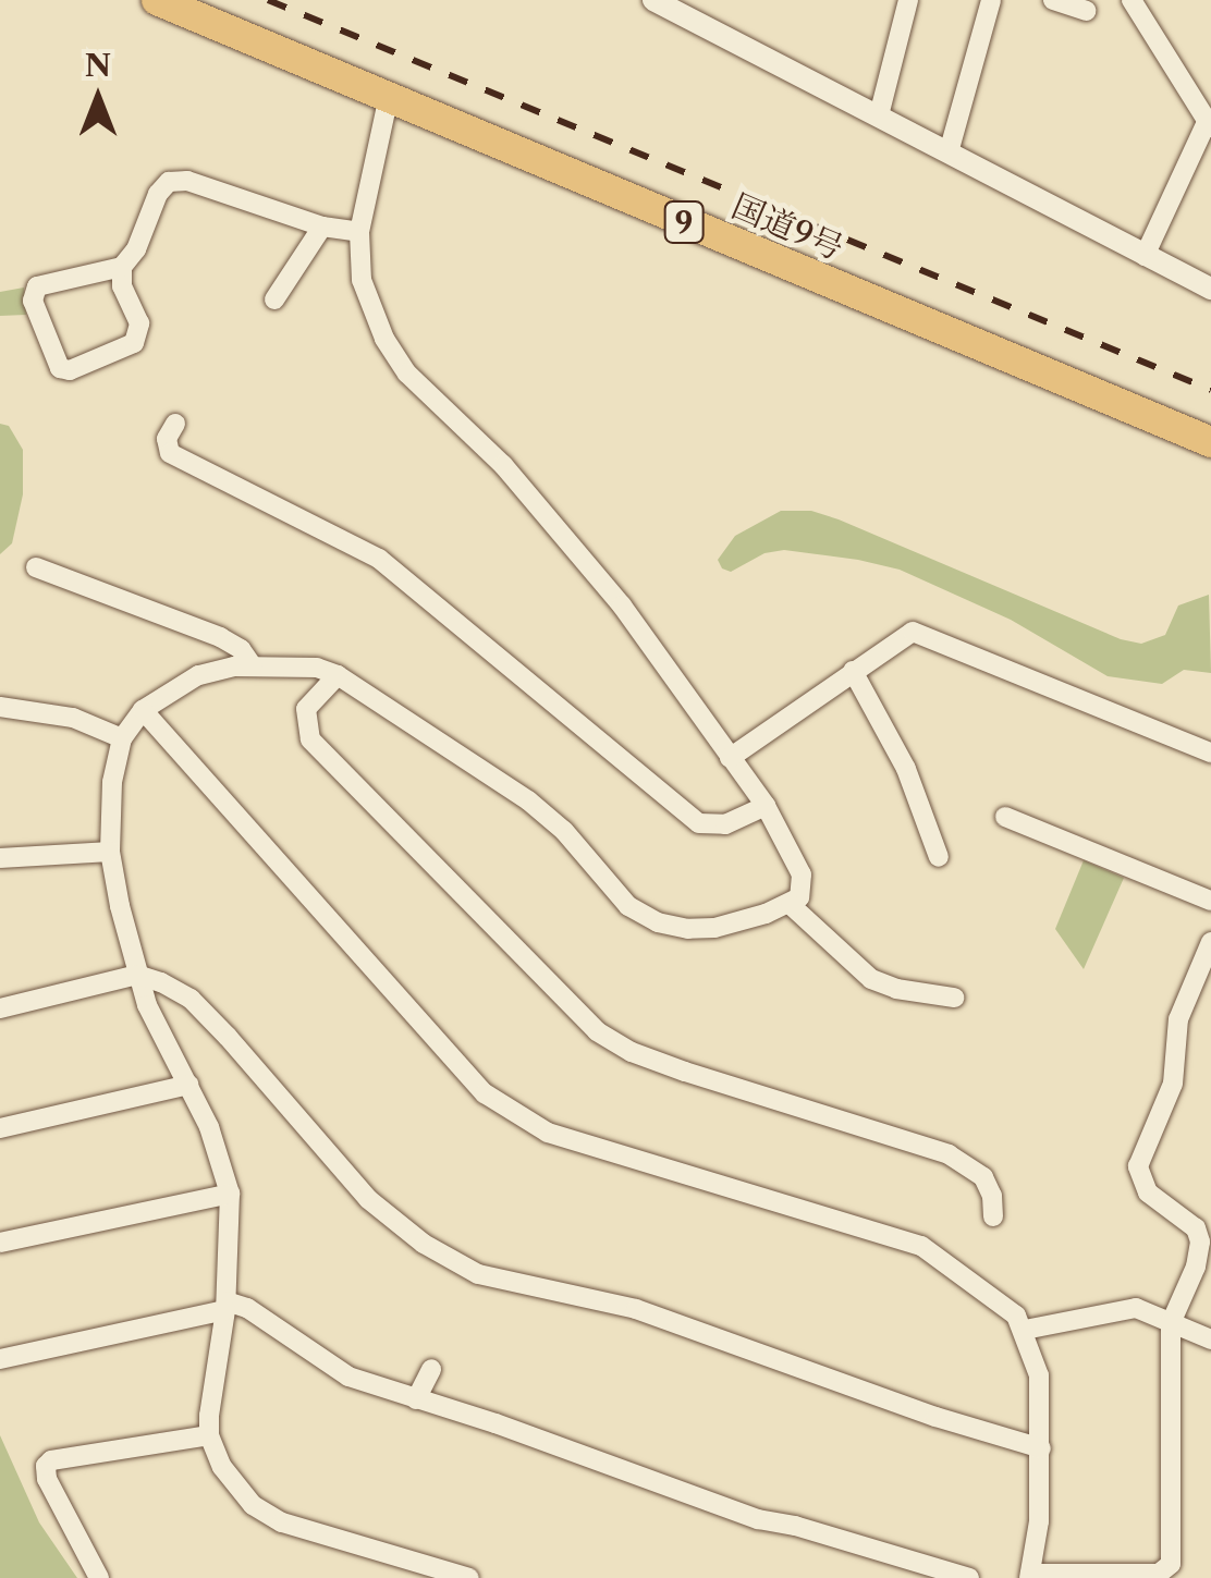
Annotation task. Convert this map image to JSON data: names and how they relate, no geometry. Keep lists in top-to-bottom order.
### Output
{
  "streets": {
    "highway": ["9", "国道9号"]
  },
  "north": "top"
}
